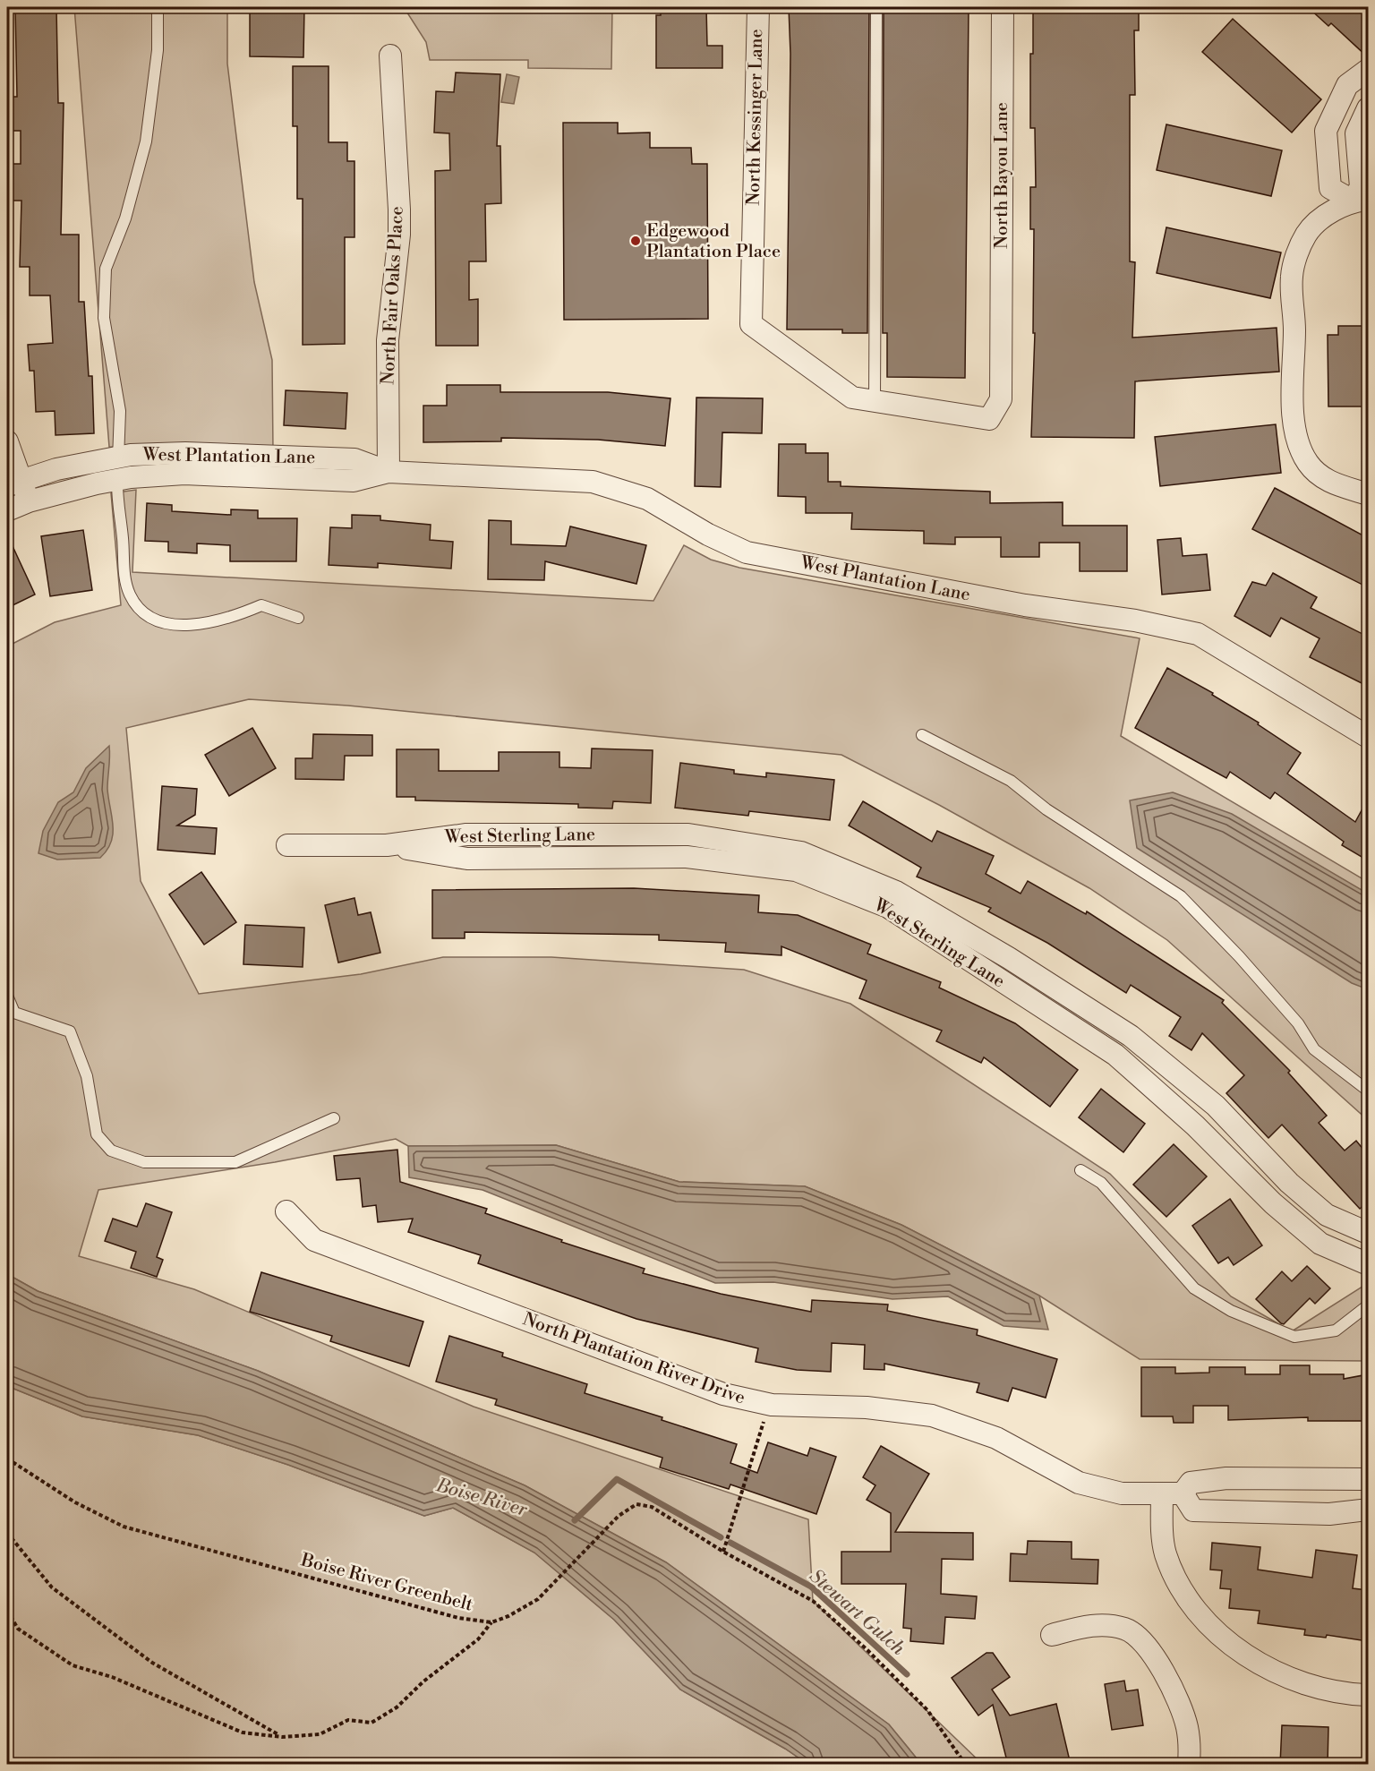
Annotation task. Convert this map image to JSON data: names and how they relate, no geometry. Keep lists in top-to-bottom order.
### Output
{
  "streets": {
    "street": [
      "North Kessinger Lane",
      "North Bayou Lane",
      "North Fair Oaks Place",
      "West Plantation Lane",
      "West Sterling Lane",
      "North Plantation River Drive"
    ],
    "path": ["Boise River Greenbelt"]
  },
  "crossings": [
    ["North Kessinger Lane", "North Bayou Lane"],
    ["North Fair Oaks Place", "West Plantation Lane"]
  ],
  "water": ["Boise River", "Stewart Gulch"],
  "places": ["Edgewood Plantation Place"]
}
